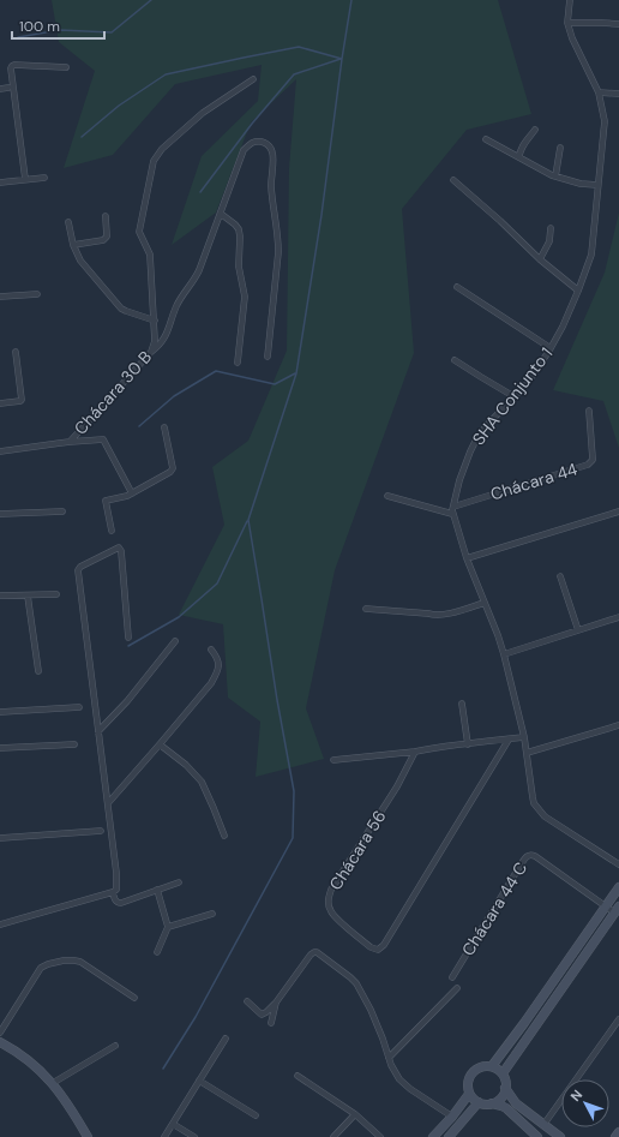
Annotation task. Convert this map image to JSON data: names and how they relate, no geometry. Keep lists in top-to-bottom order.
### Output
{
  "streets": {
    "street": [
      "Chácara 30 B",
      "SHA Conjunto 1",
      "Chácara 44",
      "Chácara 56",
      "Chácara 44 C"
    ]
  },
  "crossings": [
    ["SHA Conjunto 1", "Chácara 44"]
  ],
  "scale_bar": "100 m",
  "north": "top left"
}
